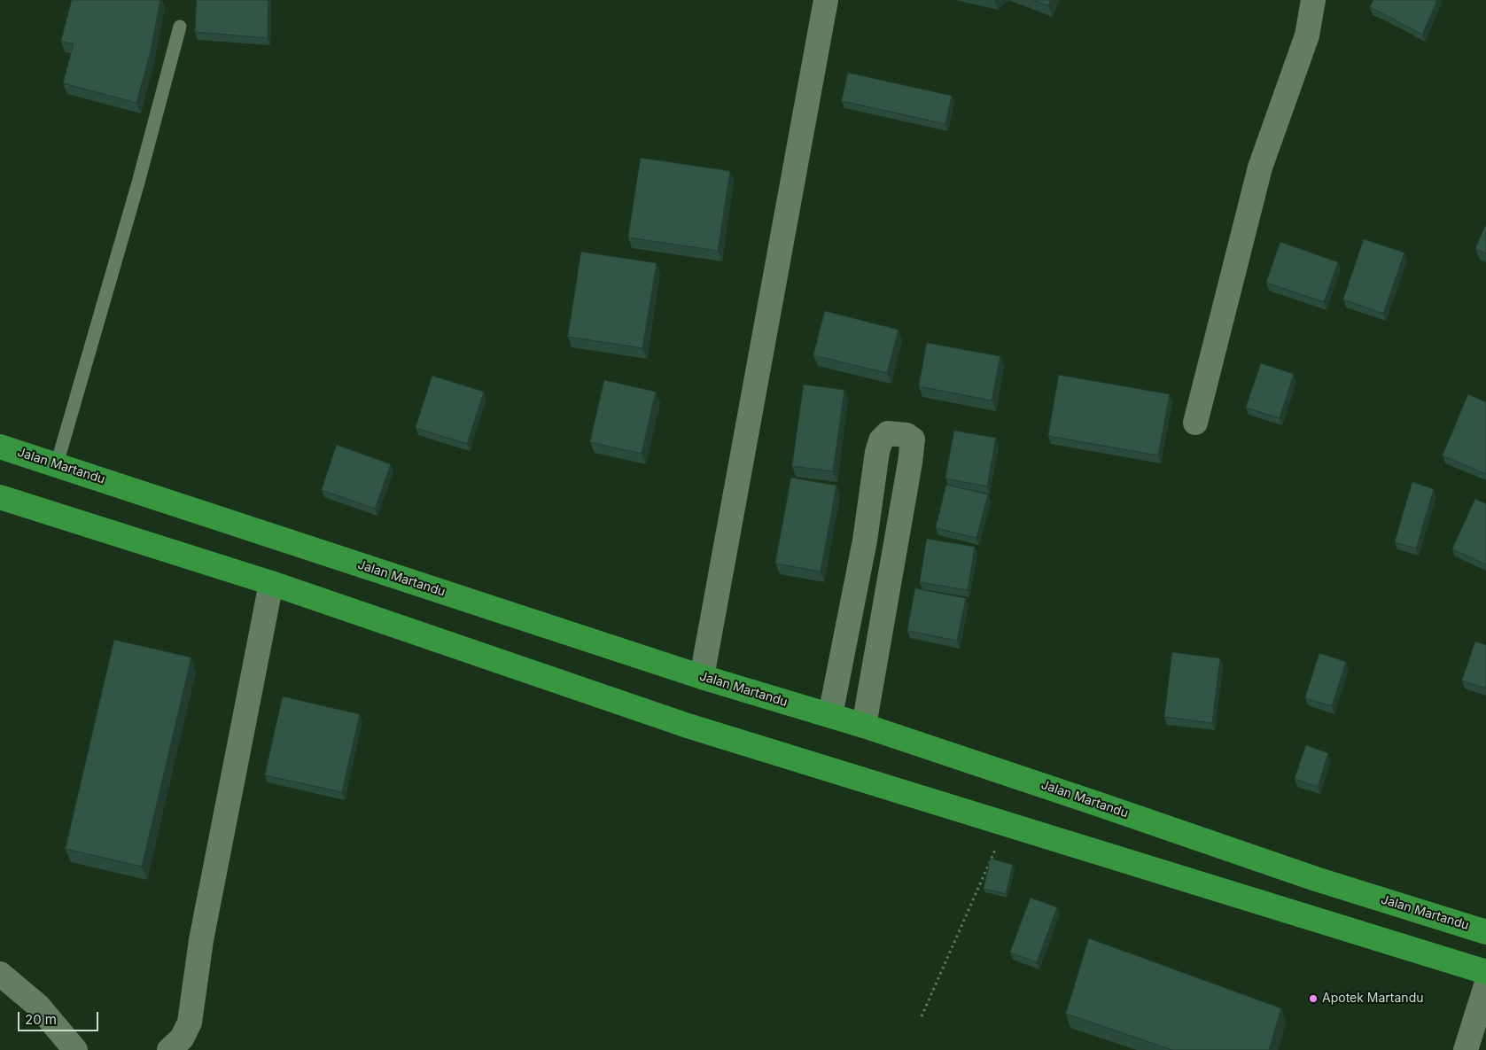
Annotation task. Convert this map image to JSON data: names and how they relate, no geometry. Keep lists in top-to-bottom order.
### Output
{
  "streets": {
    "highway": ["Jalan Martandu"]
  },
  "places": ["Apotek Martandu"],
  "scale_bar": "20 m"
}
